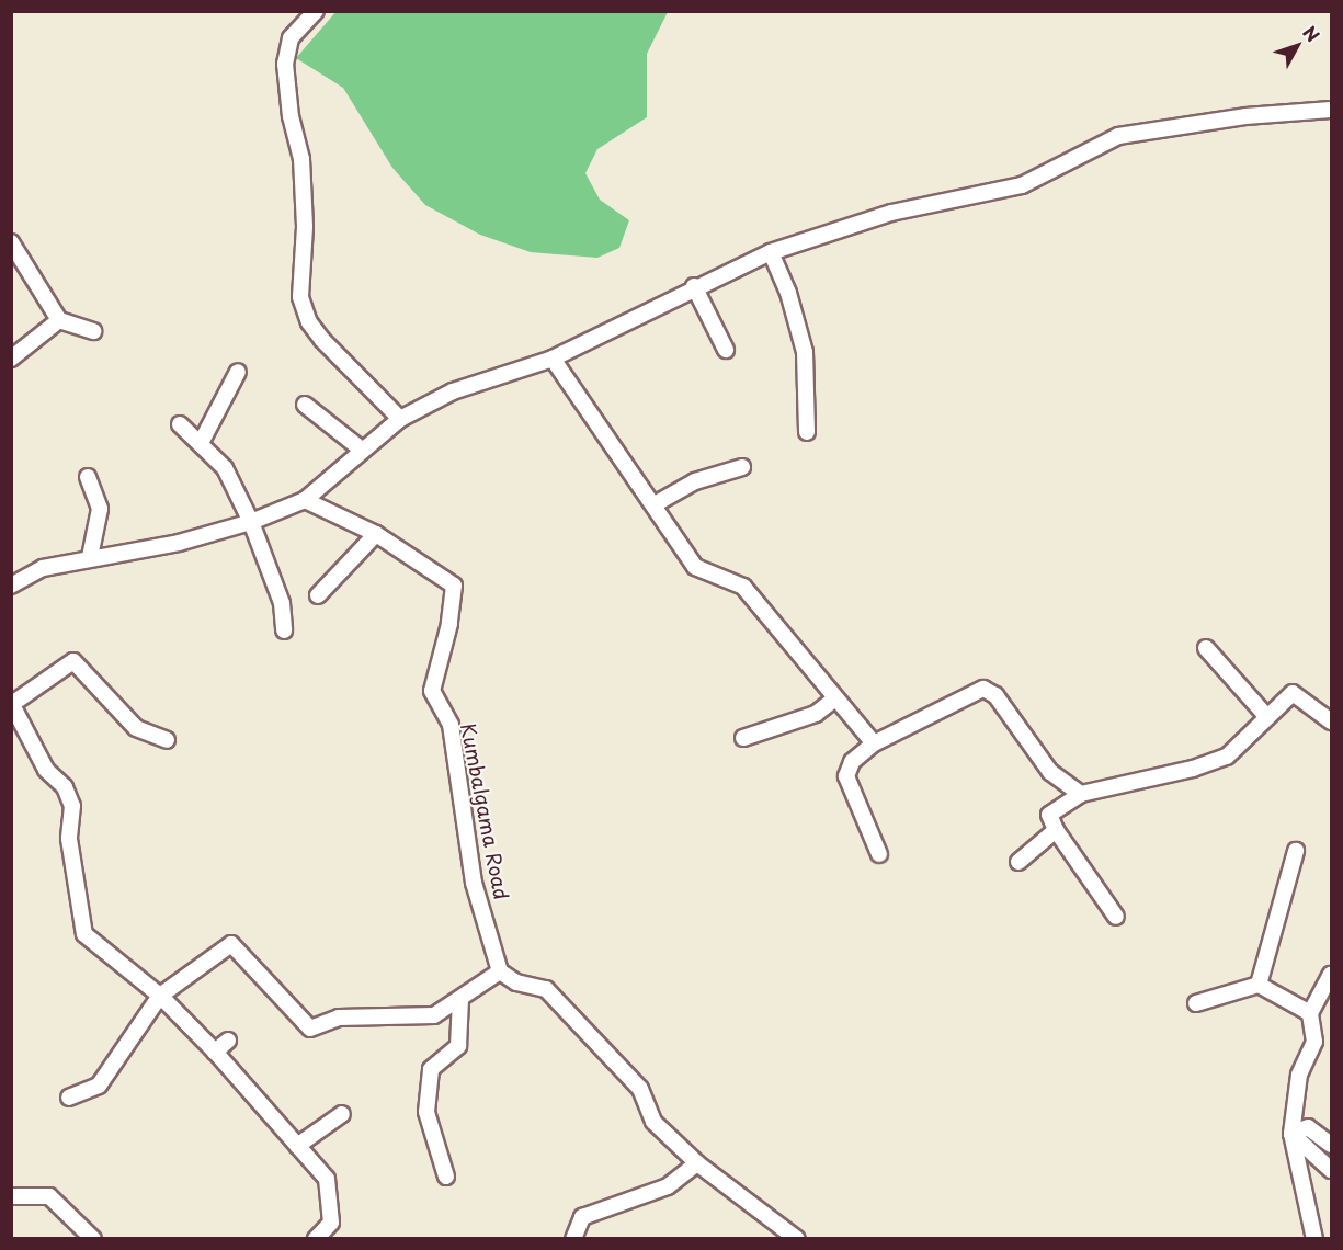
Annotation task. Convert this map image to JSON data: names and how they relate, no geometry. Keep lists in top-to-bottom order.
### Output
{
  "streets": {
    "street": ["Kumbalgama Road"]
  },
  "north": "top right"
}
